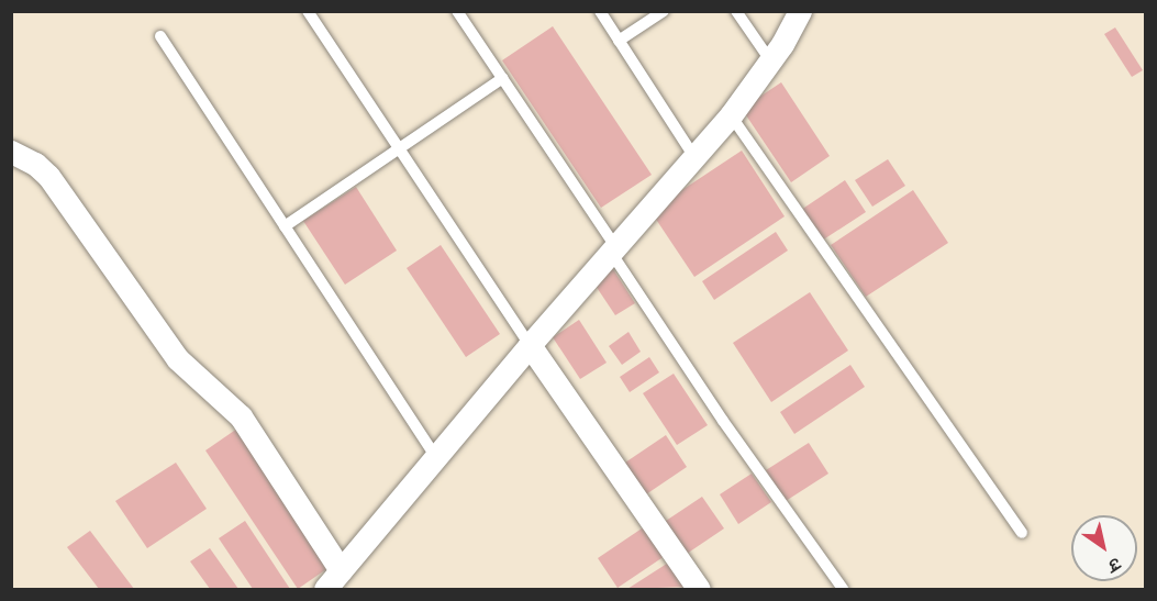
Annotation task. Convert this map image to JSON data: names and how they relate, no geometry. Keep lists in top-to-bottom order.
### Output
{
  "north": "bottom right"
}
